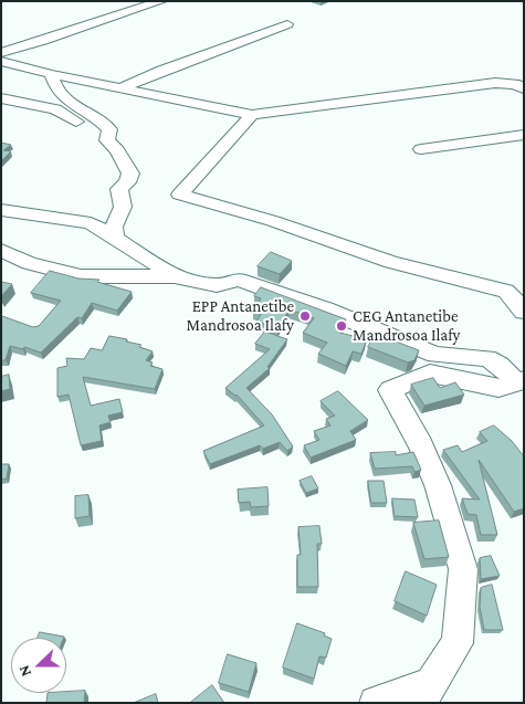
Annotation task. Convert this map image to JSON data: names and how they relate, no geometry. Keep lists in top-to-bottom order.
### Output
{
  "places": ["EPP Antanetibe Mandrosoa Ilafy", "CEG Antanetibe Mandrosoa Ilafy"],
  "north": "left"
}
